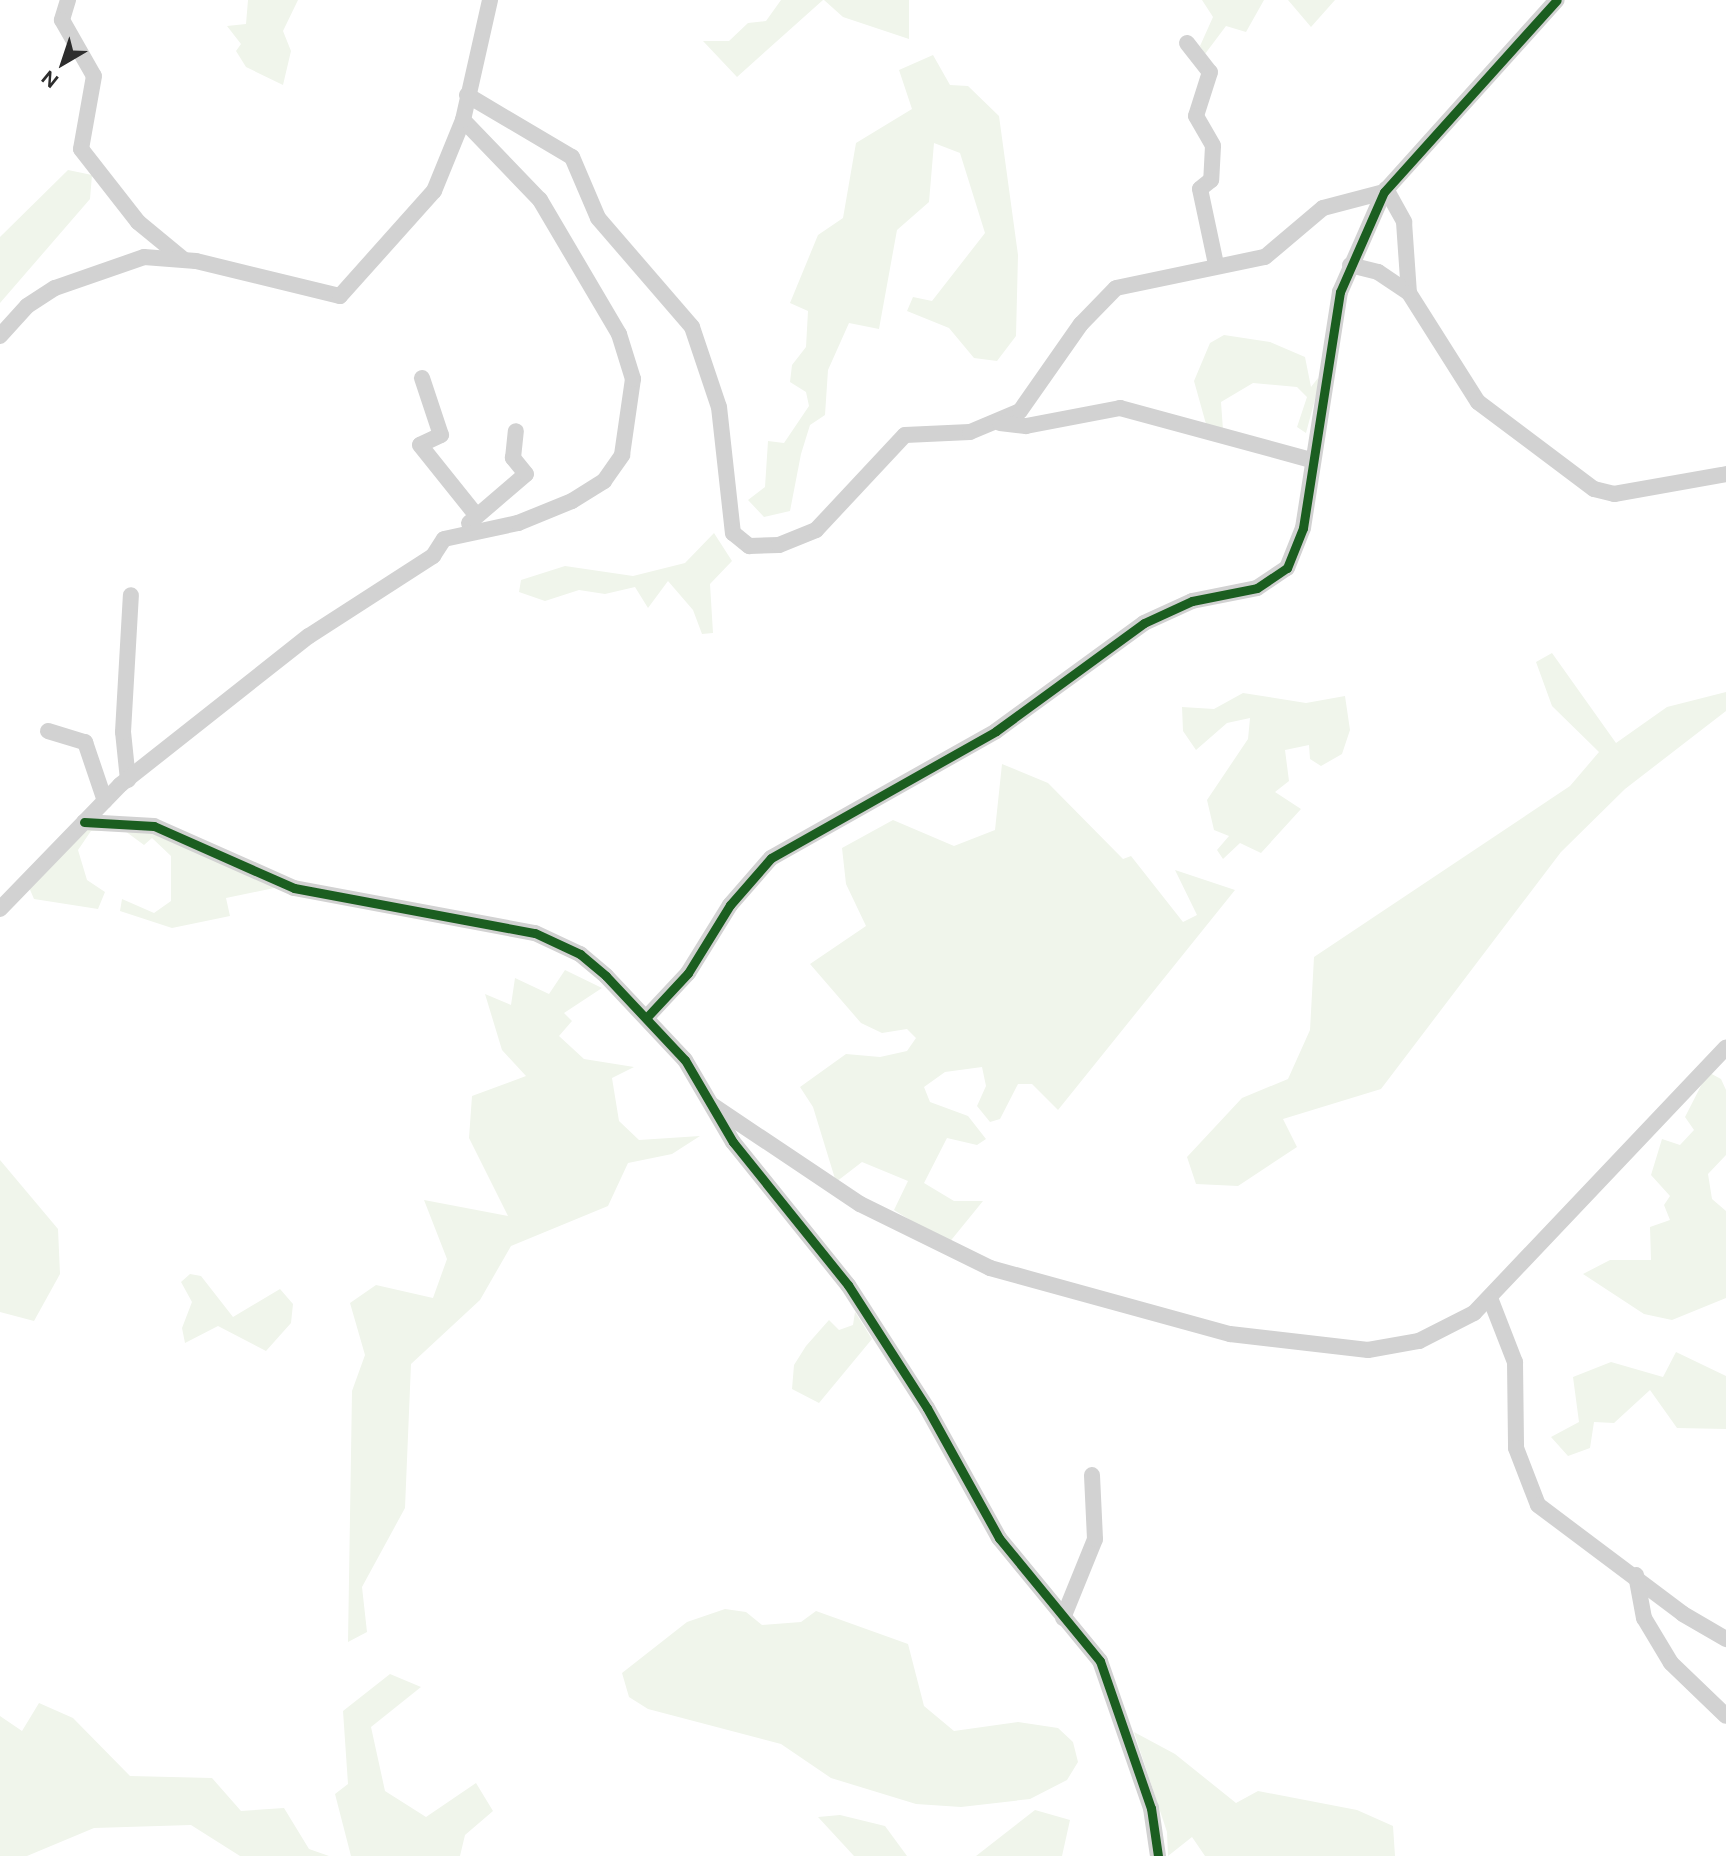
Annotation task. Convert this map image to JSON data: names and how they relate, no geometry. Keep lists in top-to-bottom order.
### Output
{
  "north": "bottom left"
}
